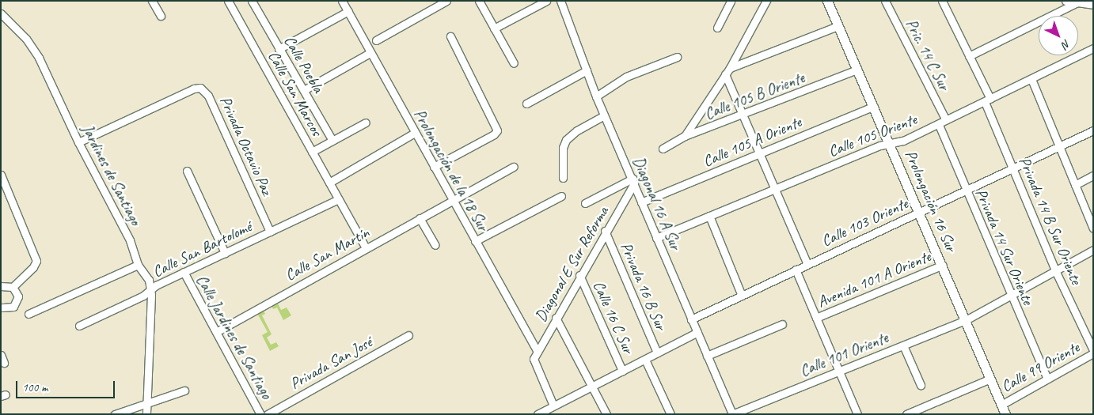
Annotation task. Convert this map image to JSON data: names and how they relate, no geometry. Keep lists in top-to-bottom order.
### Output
{
  "streets": {
    "street": [
      "Pric. 14 C Sur",
      "Calle Puebla",
      "Calle San Marcos",
      "Calle 105 B Oriente",
      "Calle 105 Oriente",
      "Calle 105 A Oriente",
      "Privada Octavio Paz",
      "Prolongación de la 18 Sur",
      "Jardines de Santiago",
      "Prolongación 16 Sur",
      "Diagonal 16 A Sur",
      "Privada 14 B Sur Oriente",
      "Calle 103 Oriente",
      "Privada 14 Sur Oriente",
      "Calle San Bartolomé",
      "Calle San Martín",
      "Diagonal E Sur Reforma",
      "Avenida 101 A Oriente",
      "Privada 16 B Sur",
      "Calle 16 C Sur",
      "Calle Jardines de Santiago",
      "Calle 101 Oriente",
      "Privada San José",
      "Calle 99 Oriente"
    ]
  },
  "crossings": [
    ["Pric. 14 C Sur", "Calle 105 Oriente"],
    ["Calle San Marcos", "Calle San Bartolomé"],
    ["Calle San Marcos", "Calle San Martín"],
    ["Calle 105 B Oriente", "Prolongación 16 Sur"],
    ["Calle 105 Oriente", "Prolongación 16 Sur"],
    ["Calle 105 Oriente", "Diagonal 16 A Sur"],
    ["Calle 105 Oriente", "Privada 14 B Sur Oriente"],
    ["Calle 105 Oriente", "Privada 14 Sur Oriente"],
    ["Calle 105 A Oriente", "Prolongación 16 Sur"],
    ["Calle 105 A Oriente", "Diagonal 16 A Sur"],
    ["Privada Octavio Paz", "Jardines de Santiago"],
    ["Privada Octavio Paz", "Calle San Bartolomé"],
    ["Prolongación de la 18 Sur", "Calle San Martín"],
    ["Prolongación de la 18 Sur", "Diagonal E Sur Reforma"],
    ["Jardines de Santiago", "Calle San Bartolomé"],
    ["Prolongación 16 Sur", "Calle 103 Oriente"],
    ["Prolongación 16 Sur", "Avenida 101 A Oriente"],
    ["Prolongación 16 Sur", "Calle 101 Oriente"],
    ["Prolongación 16 Sur", "Calle 99 Oriente"],
    ["Diagonal 16 A Sur", "Calle 103 Oriente"],
    ["Diagonal 16 A Sur", "Diagonal E Sur Reforma"],
    ["Diagonal 16 A Sur", "Calle 101 Oriente"],
    ["Privada 14 B Sur Oriente", "Calle 103 Oriente"],
    ["Privada 14 B Sur Oriente", "Calle 101 Oriente"],
    ["Calle 103 Oriente", "Privada 14 Sur Oriente"],
    ["Privada 14 Sur Oriente", "Calle 101 Oriente"],
    ["Privada 14 Sur Oriente", "Calle 99 Oriente"],
    ["Calle San Bartolomé", "Calle Jardines de Santiago"],
    ["Calle San Martín", "Calle Jardines de Santiago"],
    ["Diagonal E Sur Reforma", "Privada 16 B Sur"],
    ["Diagonal E Sur Reforma", "Calle 16 C Sur"]
  ],
  "scale_bar": "100 m",
  "north": "bottom right"
}
